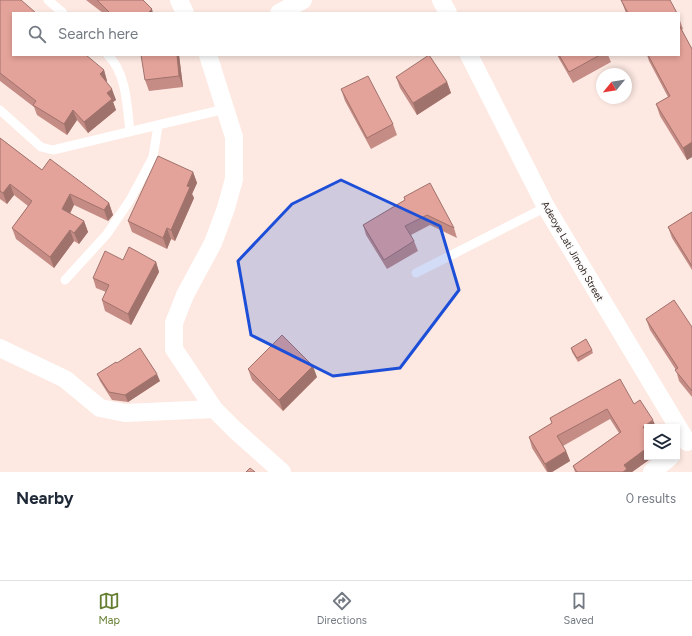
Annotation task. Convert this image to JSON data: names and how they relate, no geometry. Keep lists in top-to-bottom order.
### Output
{
  "streets": {
    "street": ["Adeoye Lati Jimoh Street"]
  },
  "north": "bottom left",
  "page": {
    "search": "Search here",
    "heading": ["Nearby", "0 results"],
    "nav": ["Map", "Directions", "Saved"]
  }
}
